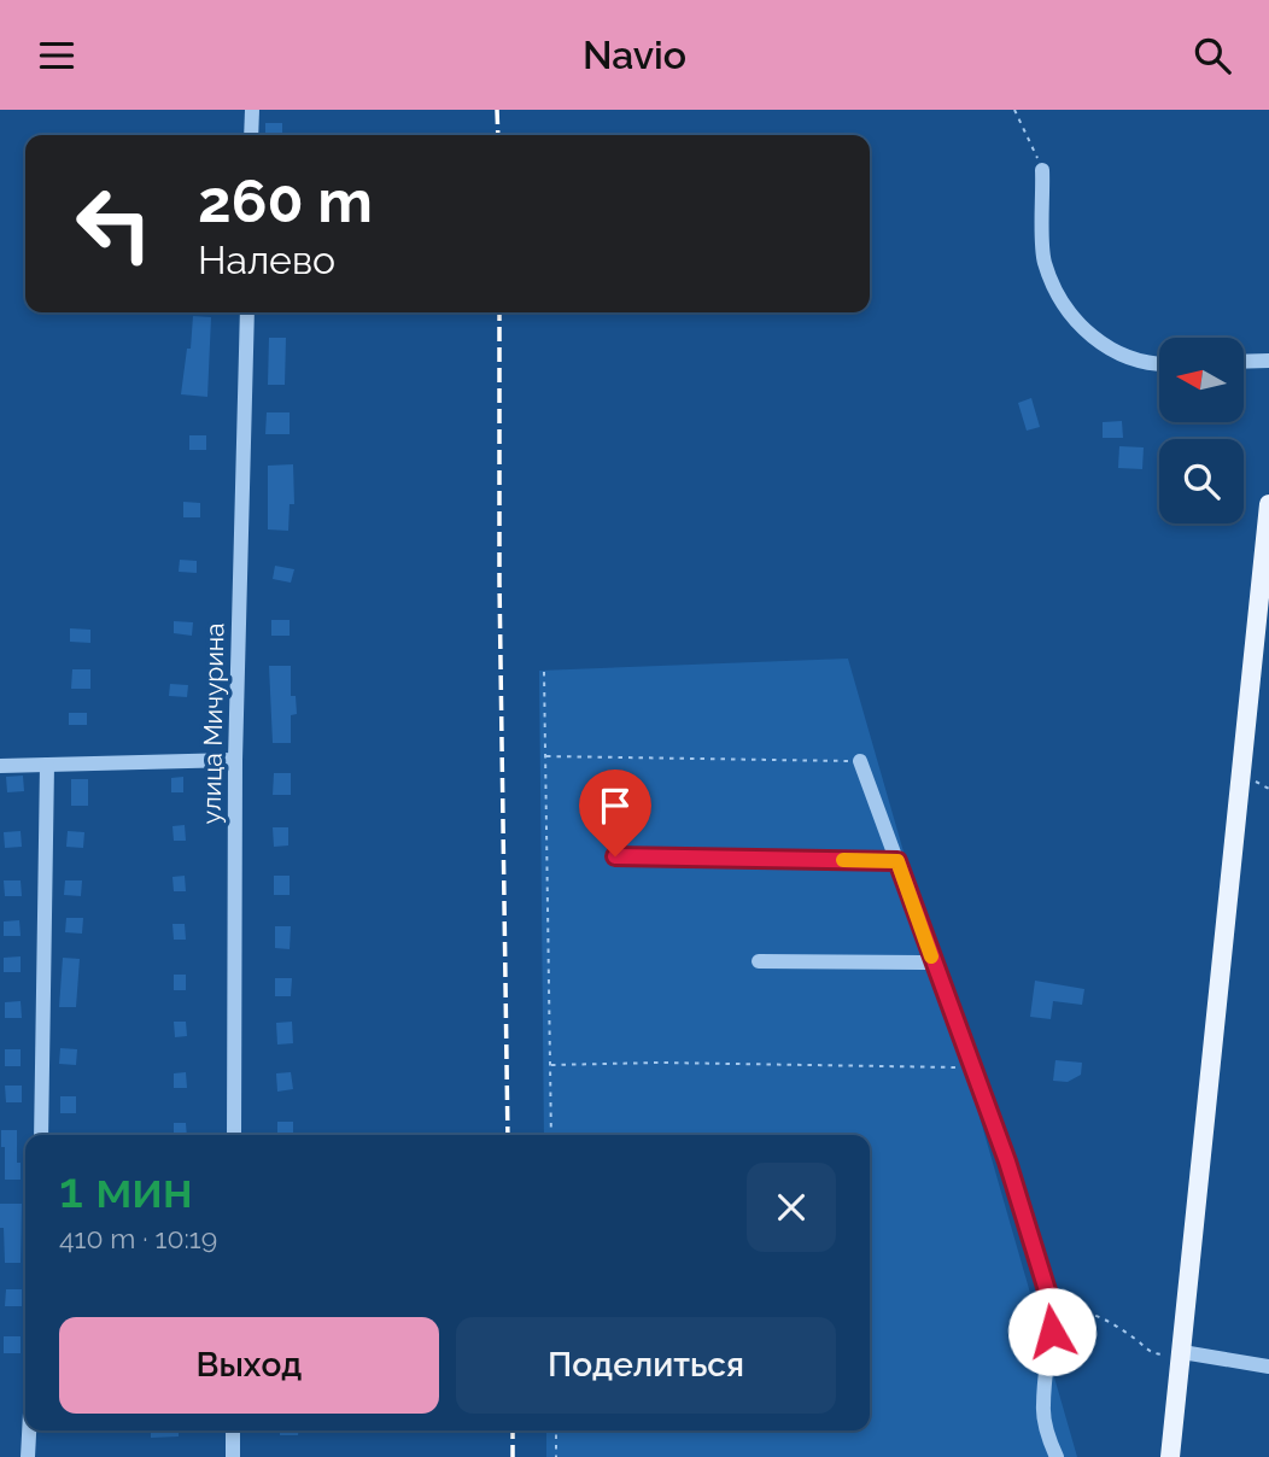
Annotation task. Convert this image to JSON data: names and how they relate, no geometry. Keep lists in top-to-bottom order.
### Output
{
  "streets": {
    "street": ["улица Мичурина"]
  },
  "north": "left",
  "page": {
    "header": "Navio",
    "turn": ["260 m", "Налево"],
    "heading": ["1 мин", "410 m · 10:19"],
    "buttons": ["Выход", "Поделиться"]
  }
}
